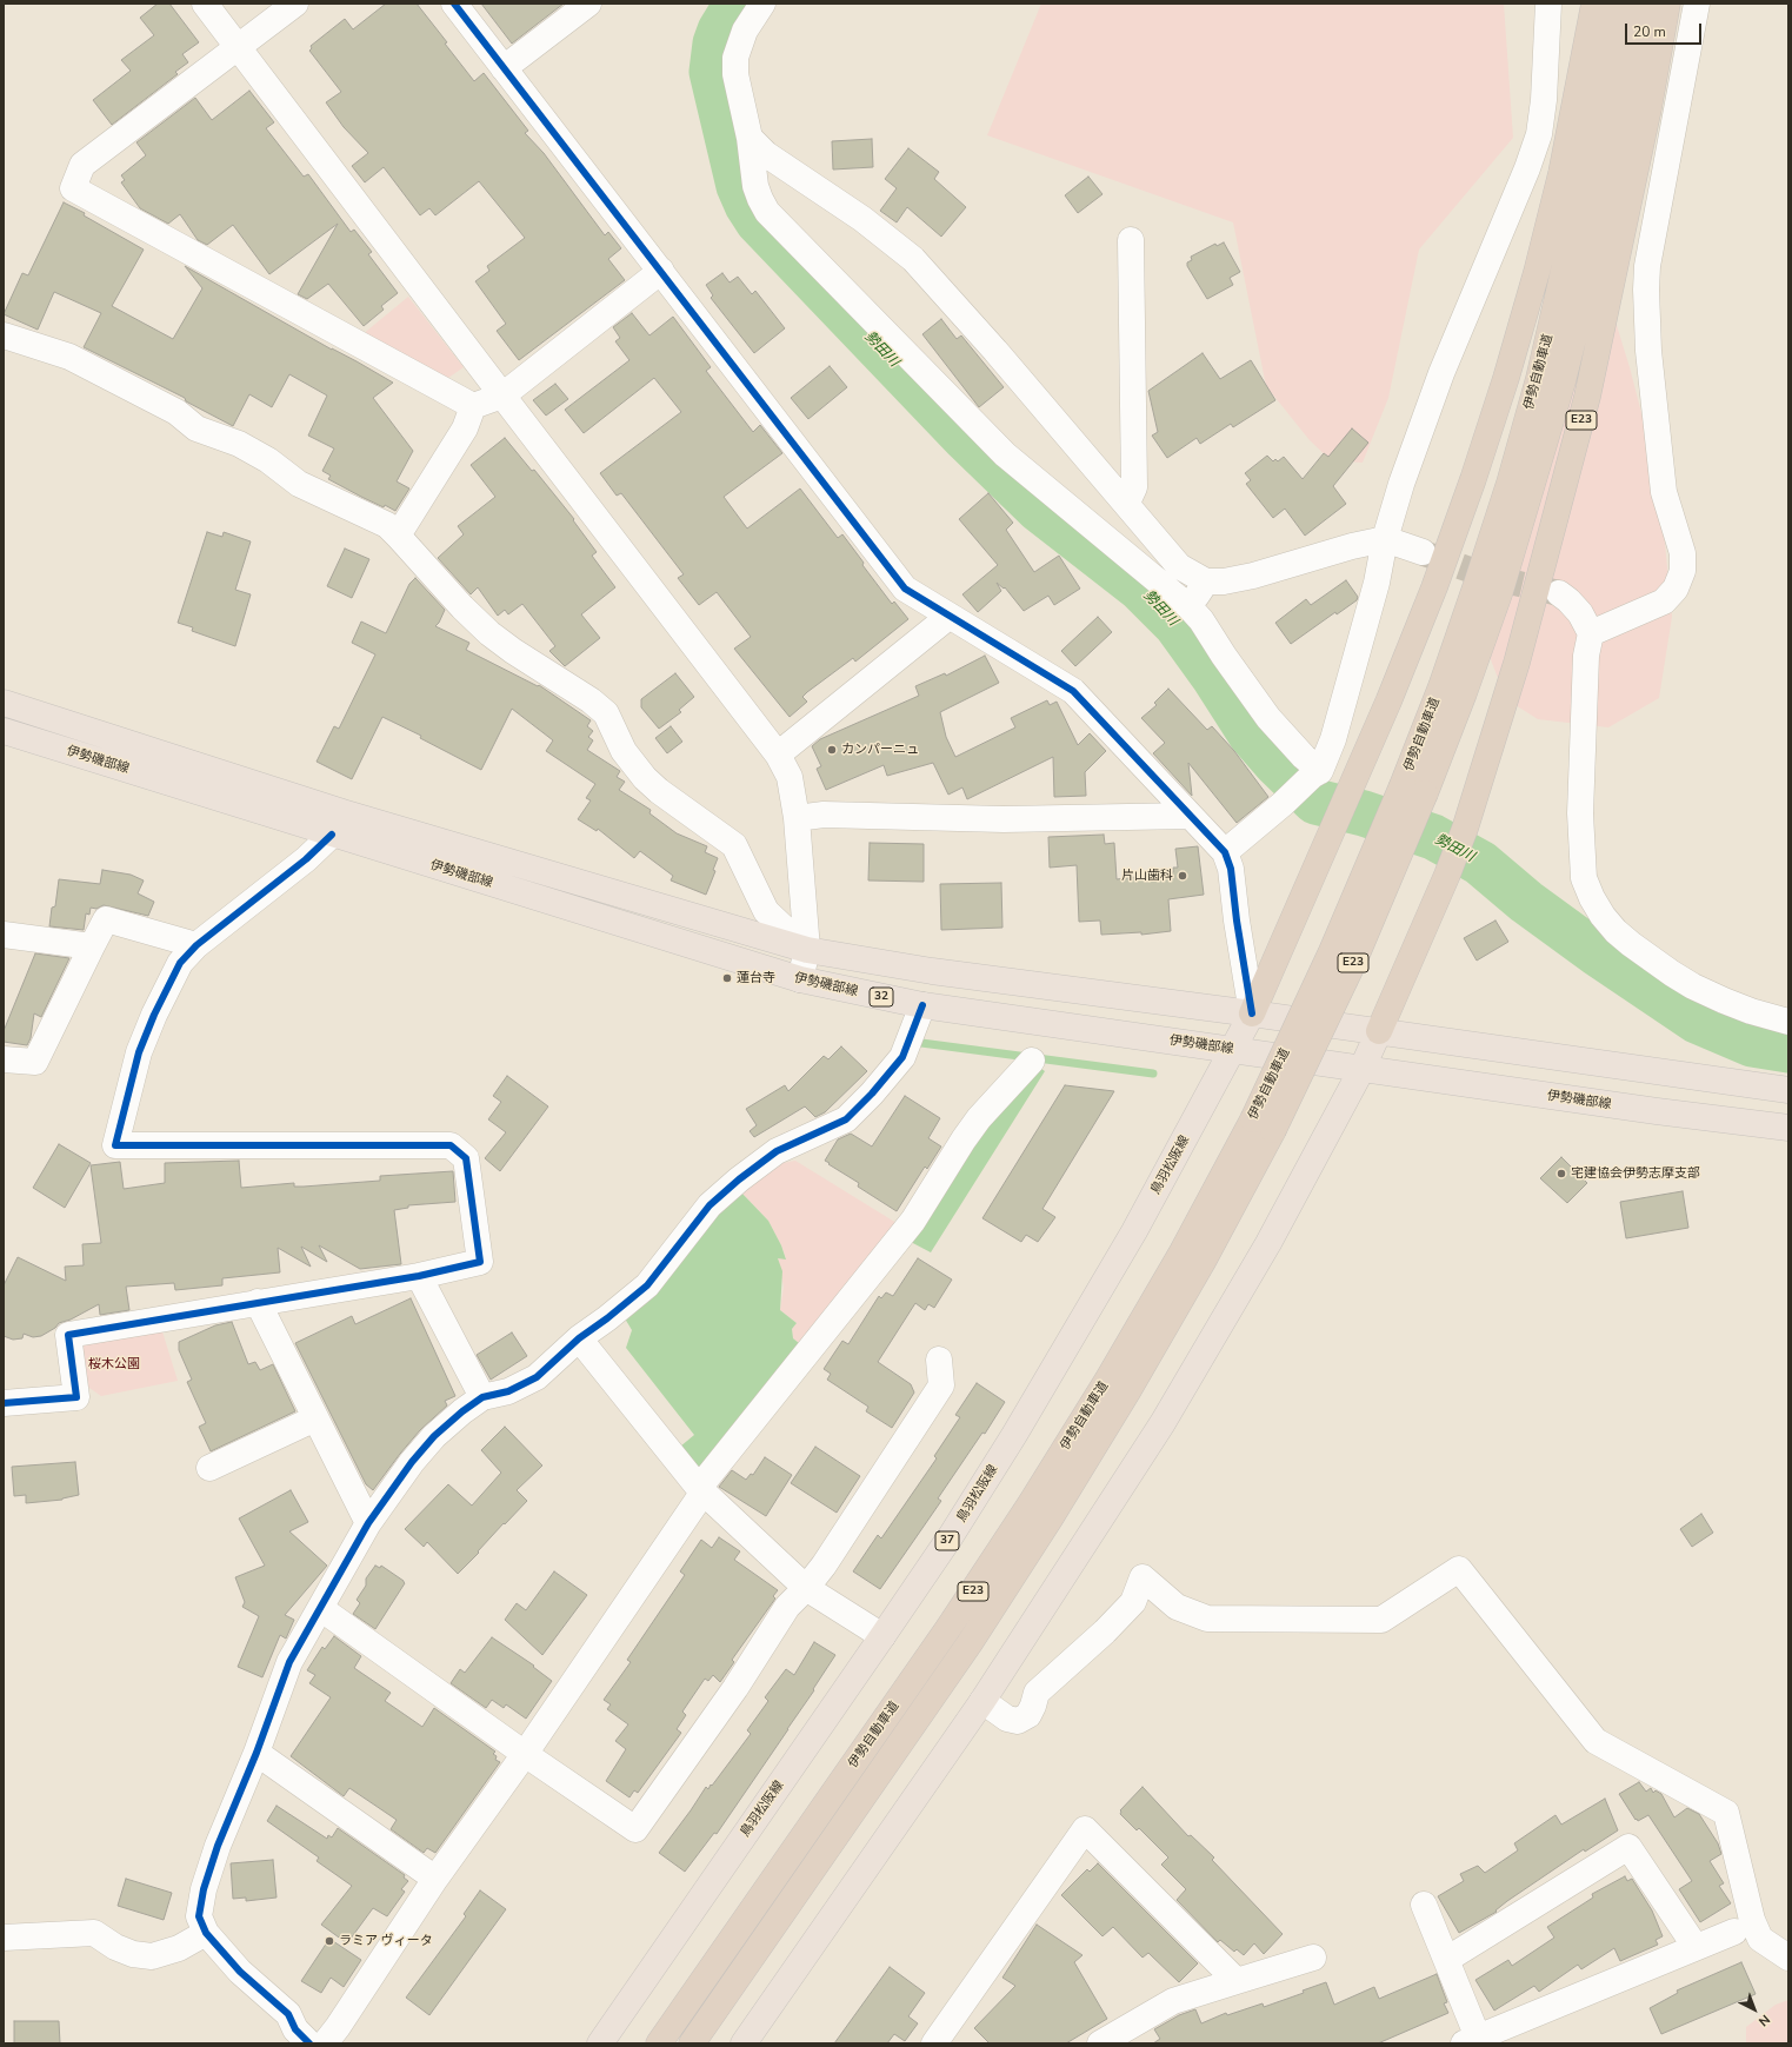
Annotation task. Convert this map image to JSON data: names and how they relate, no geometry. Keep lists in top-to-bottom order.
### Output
{
  "streets": {
    "highway": ["伊勢自動車道", "E23"],
    "main road": [
      "伊勢磯部線",
      "32",
      "鳥羽松阪線",
      "37"
    ]
  },
  "crossings": [
    ["E23", "伊勢磯部線"],
    ["伊勢磯部線", "鳥羽松阪線"]
  ],
  "water": ["勢田川"],
  "parks": ["桜木公園"],
  "places": [
    "カンパーニュ",
    "片山歯科",
    "蓮台寺",
    "宅建協会伊勢志摩支部",
    "ラミア ヴィータ"
  ],
  "scale_bar": "20 m",
  "north": "bottom right"
}
